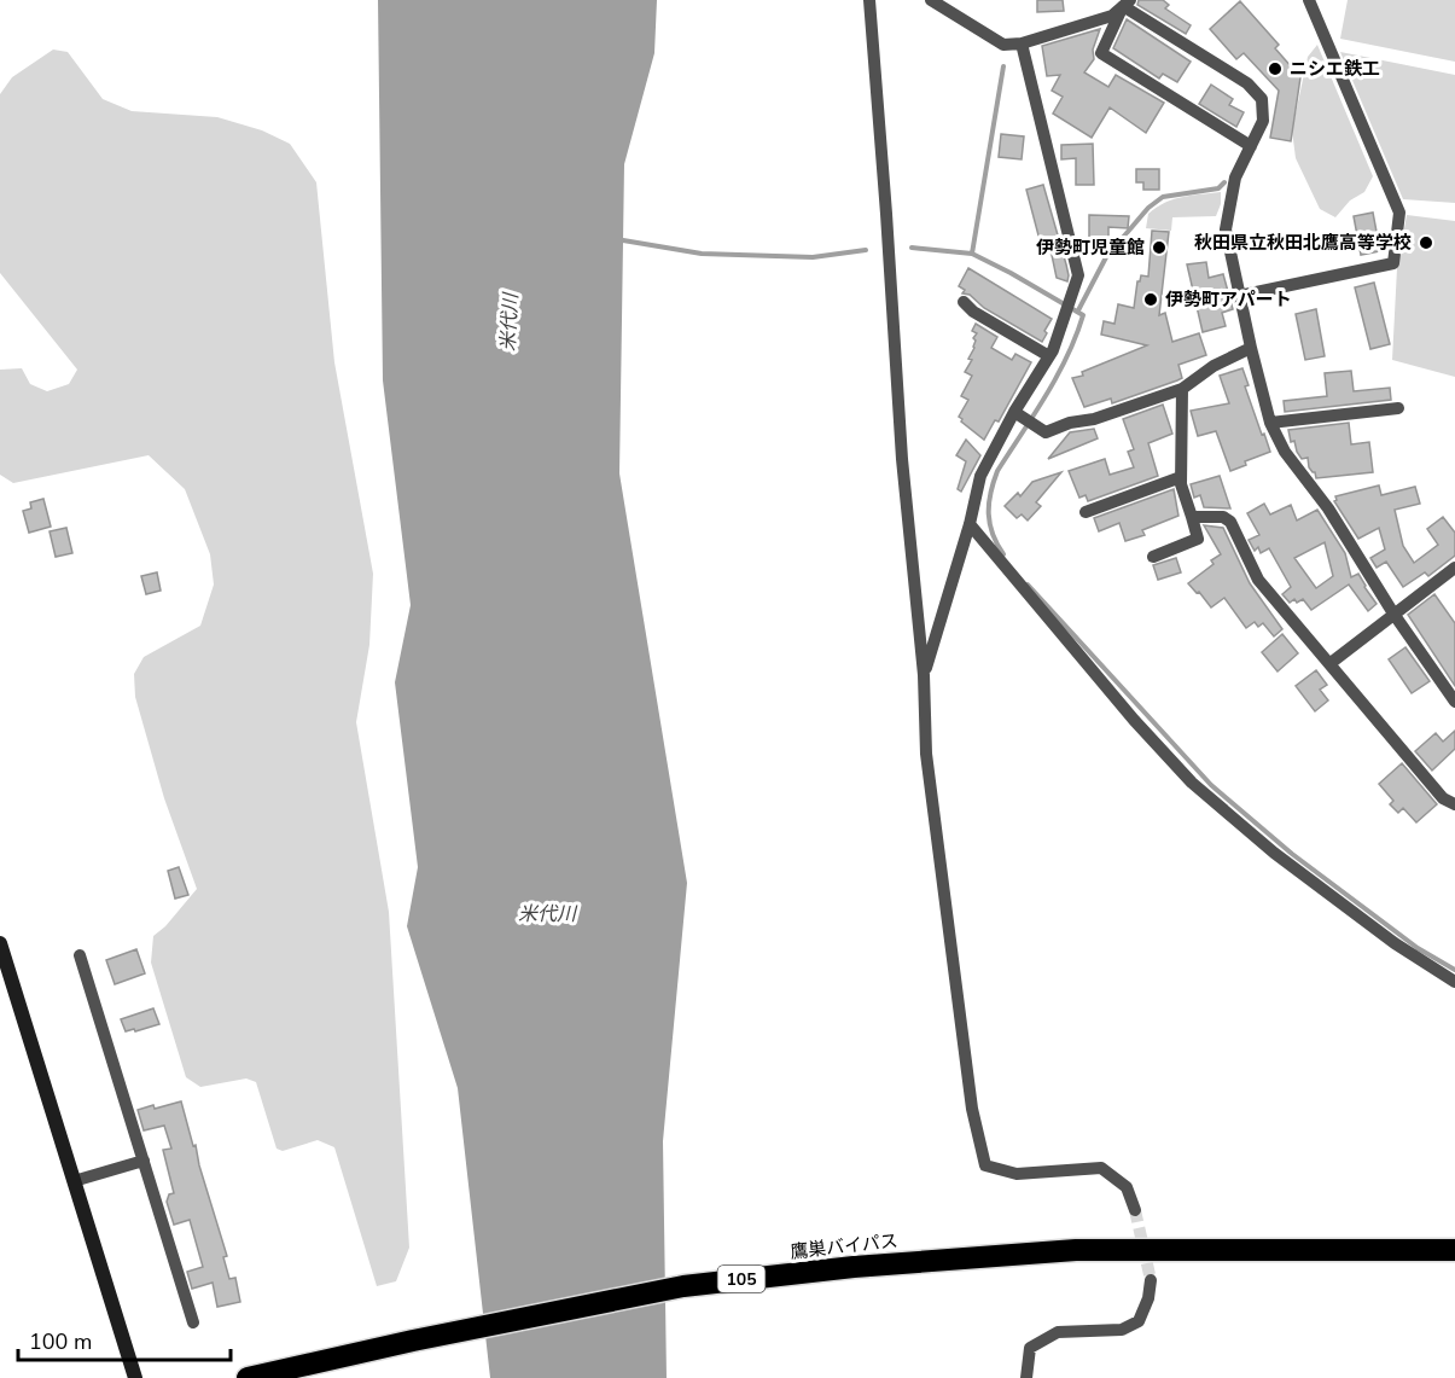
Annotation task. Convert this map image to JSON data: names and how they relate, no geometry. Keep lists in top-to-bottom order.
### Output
{
  "streets": {
    "highway": ["鷹巣バイパス", "105"]
  },
  "water": ["米代川"],
  "places": [
    "ニシエ鉄工",
    "秋田県立秋田北鷹高等学校",
    "伊勢町児童館",
    "伊勢町アパート"
  ],
  "scale_bar": "100 m"
}
